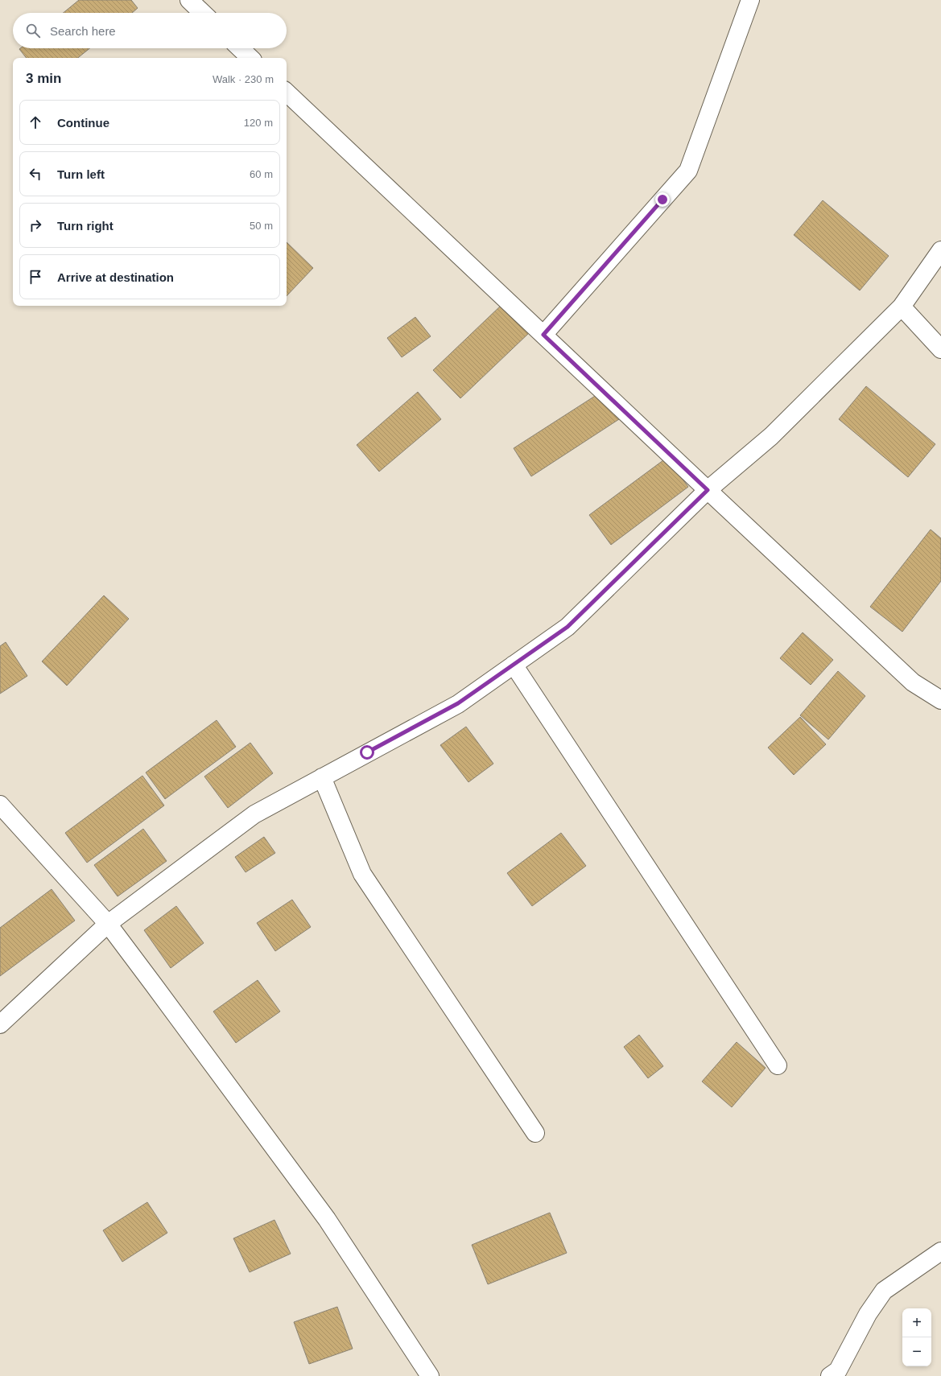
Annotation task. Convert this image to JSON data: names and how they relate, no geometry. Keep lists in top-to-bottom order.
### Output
{
  "page": {
    "search": "Search here",
    "heading": ["3 min", "Walk · 230 m"],
    "list": [
      ["Continue", "120 m"],
      ["Turn left", "60 m"],
      ["Turn right", "50 m"],
      "Arrive at destination"
    ],
    "map_buttons": ["+", "−"]
  }
}
